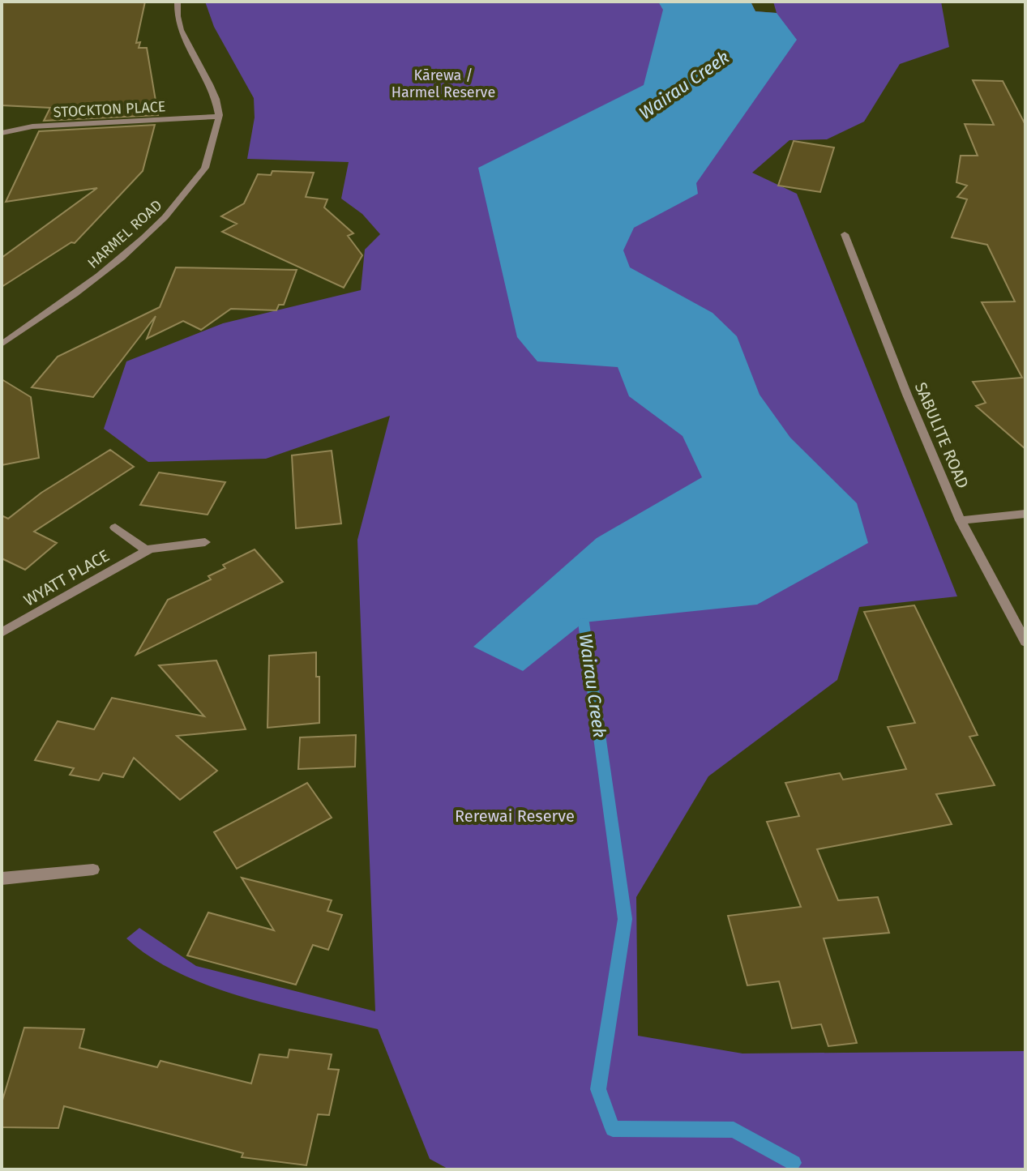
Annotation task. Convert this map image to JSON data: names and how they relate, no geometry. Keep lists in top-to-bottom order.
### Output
{
  "streets": {
    "street": [
      "STOCKTON PLACE",
      "HARMEL ROAD",
      "SABULITE ROAD",
      "WYATT PLACE"
    ]
  },
  "crossings": [
    ["STOCKTON PLACE", "HARMEL ROAD"]
  ],
  "water": ["Wairau Creek"],
  "parks": ["Kārewa / Harmel Reserve", "Rerewai Reserve"]
}
